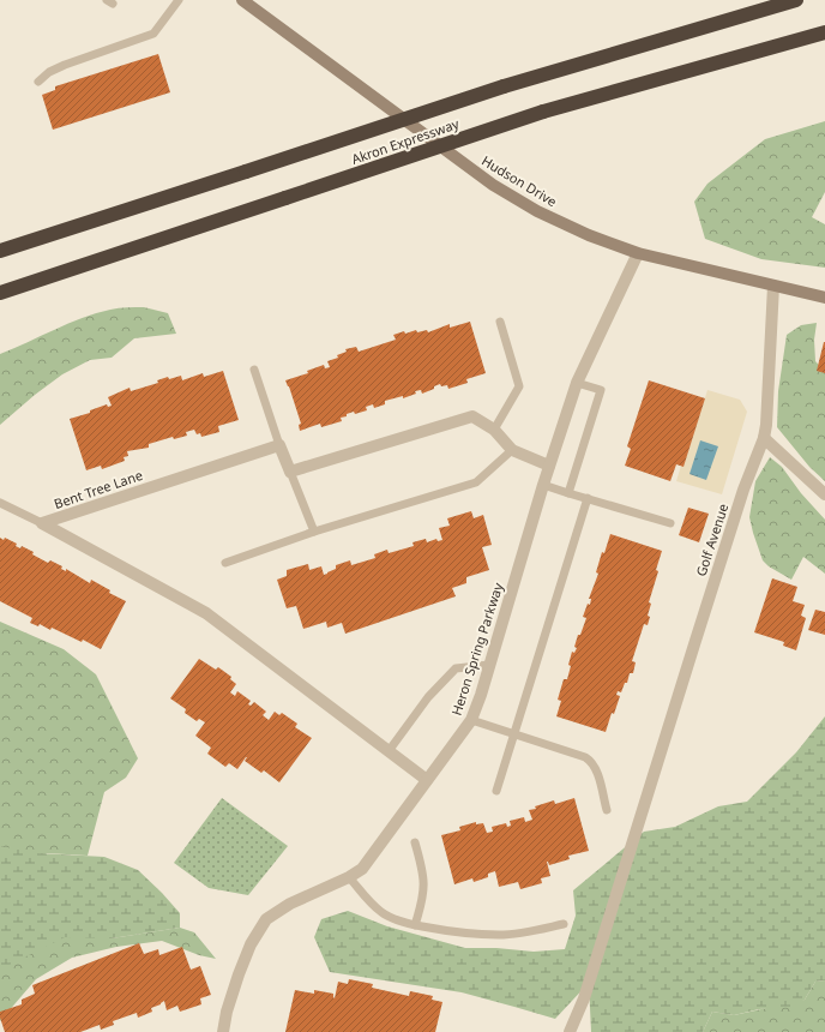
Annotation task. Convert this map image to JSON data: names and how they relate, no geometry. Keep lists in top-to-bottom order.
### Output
{
  "streets": {
    "highway": ["Akron Expressway"],
    "street": [
      "Hudson Drive",
      "Bent Tree Lane",
      "Golf Avenue",
      "Heron Spring Parkway"
    ]
  },
  "crossings": [
    ["Hudson Drive", "Golf Avenue"],
    ["Hudson Drive", "Heron Spring Parkway"],
    ["Bent Tree Lane", "Heron Spring Parkway"]
  ]
}
